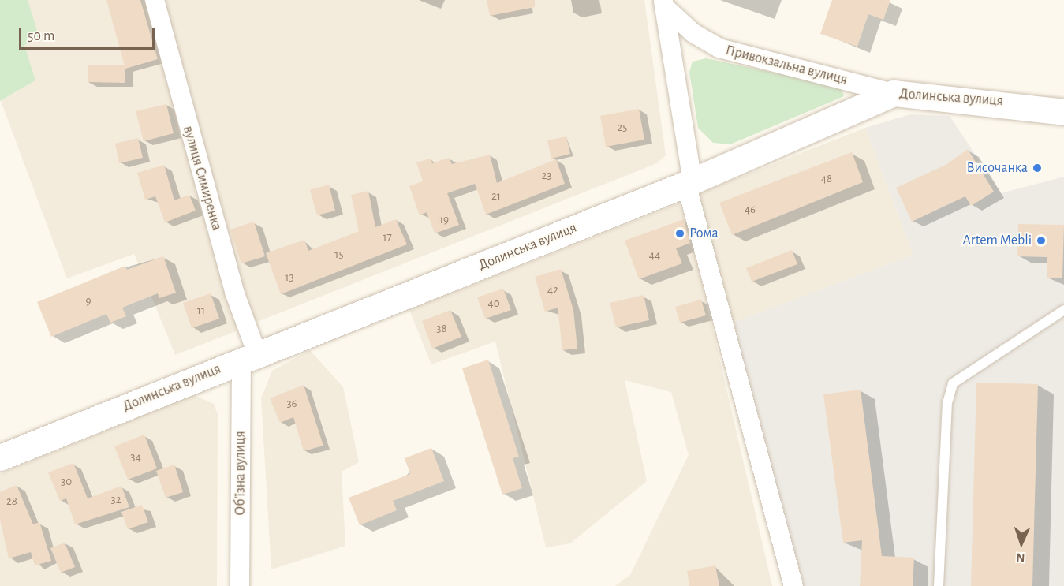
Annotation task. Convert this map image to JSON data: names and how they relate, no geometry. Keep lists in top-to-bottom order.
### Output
{
  "streets": {
    "main road": ["Долинська вулиця"],
    "street": ["Привокзальна вулиця", "вулиця Симиренка", "Обʼїзна вулиця"]
  },
  "crossings": [
    ["Привокзальна вулиця", "Долинська вулиця"],
    ["Долинська вулиця", "вулиця Симиренка"],
    ["Долинська вулиця", "Обʼїзна вулиця"],
    ["вулиця Симиренка", "Обʼїзна вулиця"]
  ],
  "places": ["Височанка", "Рома", "Artem Mebli"],
  "house_numbers": [
    "25",
    "23",
    "48",
    "21",
    "46",
    "19",
    "17",
    "15",
    "44",
    "13",
    "42",
    "9",
    "40",
    "11",
    "38",
    "36",
    "34",
    "30",
    "32",
    "28"
  ],
  "scale_bar": "50 m",
  "north": "bottom"
}
